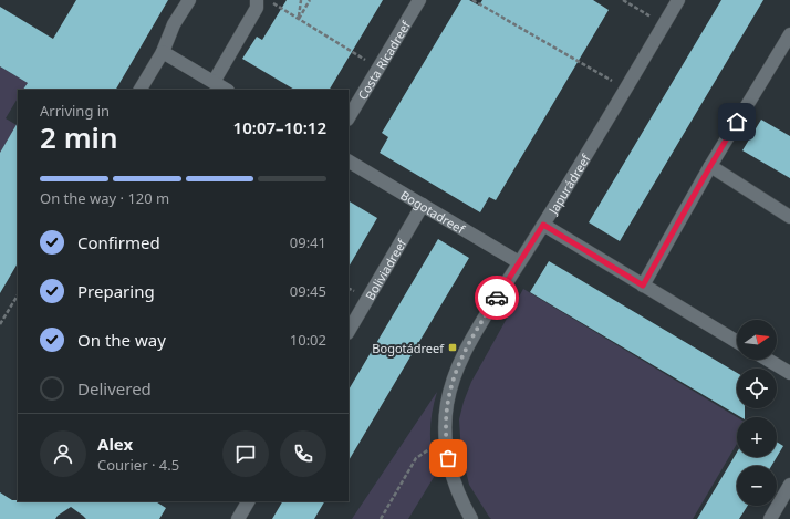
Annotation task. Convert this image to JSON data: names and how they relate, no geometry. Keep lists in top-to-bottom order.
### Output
{
  "streets": {
    "street": [
      "Costa Ricadreef",
      "Japurádreef",
      "Bogotadreef",
      "Boliviadreef"
    ]
  },
  "crossings": [
    ["Japurádreef", "Bogotadreef"],
    ["Bogotadreef", "Boliviadreef"]
  ],
  "places": {
    "transit": ["Bogotádreef"]
  },
  "north": "right",
  "page": {
    "heading": ["2 min", "Arriving in", "10:07–10:12"],
    "panel": ["Alex", "Courier · 4.5"],
    "bar": "On the way · 120 m",
    "list": [
      ["Confirmed", "09:41"],
      ["Preparing", "09:45"],
      ["On the way", "10:02"],
      "Delivered"
    ],
    "map_buttons": ["+", "−"]
  }
}
